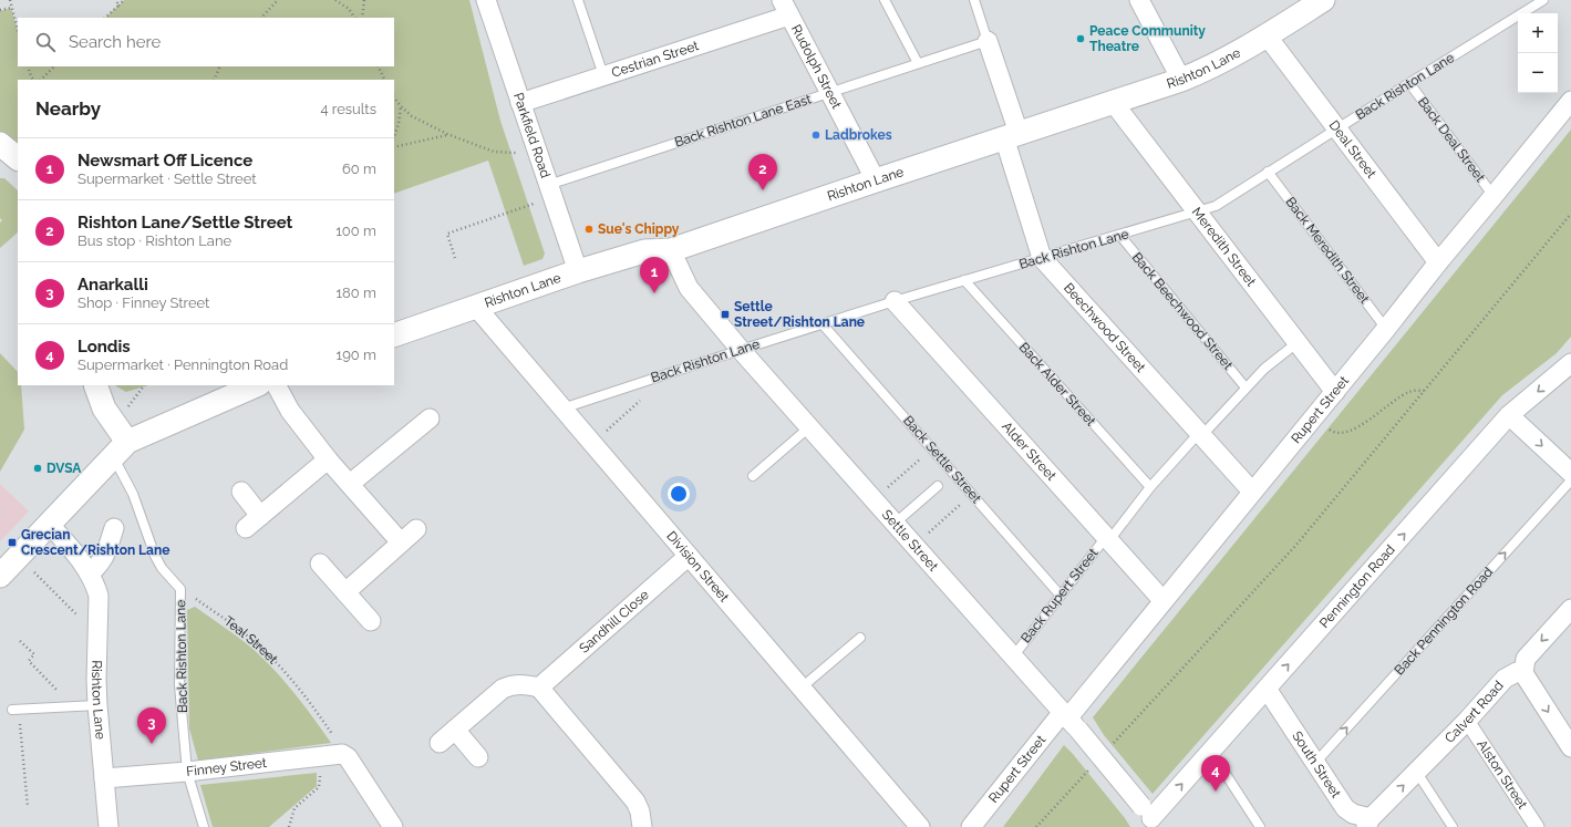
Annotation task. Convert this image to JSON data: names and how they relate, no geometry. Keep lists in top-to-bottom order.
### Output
{
  "streets": {
    "street": [
      "Cestrian Street",
      "Rudolph Street",
      "Rishton Lane",
      "Parkfield Road",
      "Deal Street",
      "Meredith Street",
      "Beechwood Street",
      "Rupert Street",
      "Alder Street",
      "Settle Street",
      "Division Street",
      "Pennington Road",
      "Sandhill Close",
      "Calvert Road",
      "South Street",
      "Finney Street",
      "Alston Street"
    ],
    "lane": [
      "Back Rishton Lane",
      "Back Rishton Lane East",
      "Back Deal Street",
      "Back Meredith Street",
      "Back Beechwood Street",
      "Back Alder Street",
      "Back Settle Street",
      "Back Rupert Street",
      "Back Pennington Road"
    ],
    "path": ["Teal Street"]
  },
  "crossings": [
    ["Cestrian Street", "Rudolph Street"],
    ["Cestrian Street", "Parkfield Road"],
    ["Rudolph Street", "Rishton Lane"],
    ["Rudolph Street", "Back Rishton Lane East"],
    ["Rishton Lane", "Parkfield Road"],
    ["Rishton Lane", "Deal Street"],
    ["Rishton Lane", "Meredith Street"],
    ["Rishton Lane", "Beechwood Street"],
    ["Rishton Lane", "Settle Street"],
    ["Rishton Lane", "Division Street"],
    ["Rishton Lane", "Finney Street"],
    ["Back Rishton Lane", "Back Deal Street"],
    ["Back Rishton Lane", "Deal Street"],
    ["Back Rishton Lane", "Meredith Street"],
    ["Back Rishton Lane", "Back Meredith Street"],
    ["Back Rishton Lane", "Back Beechwood Street"],
    ["Back Rishton Lane", "Beechwood Street"],
    ["Back Rishton Lane", "Back Alder Street"],
    ["Back Rishton Lane", "Alder Street"],
    ["Back Rishton Lane", "Back Settle Street"],
    ["Back Rishton Lane", "Settle Street"],
    ["Back Rishton Lane", "Division Street"],
    ["Back Rishton Lane", "Teal Street"],
    ["Back Rishton Lane", "Finney Street"],
    ["Back Rishton Lane East", "Parkfield Road"],
    ["Back Rishton Lane East", "Beechwood Street"],
    ["Back Deal Street", "Rupert Street"],
    ["Deal Street", "Rupert Street"],
    ["Meredith Street", "Rupert Street"],
    ["Meredith Street", "Back Rupert Street"],
    ["Back Meredith Street", "Rupert Street"],
    ["Back Beechwood Street", "Back Rupert Street"],
    ["Beechwood Street", "Rupert Street"],
    ["Beechwood Street", "Back Rupert Street"],
    ["Back Alder Street", "Back Rupert Street"],
    ["Rupert Street", "Alder Street"],
    ["Rupert Street", "Settle Street"],
    ["Alder Street", "Back Rupert Street"],
    ["Back Settle Street", "Back Rupert Street"],
    ["Settle Street", "Pennington Road"],
    ["Settle Street", "Back Rupert Street"],
    ["Division Street", "Sandhill Close"],
    ["Pennington Road", "South Street"],
    ["Back Pennington Road", "South Street"],
    ["Teal Street", "Finney Street"],
    ["Calvert Road", "South Street"],
    ["Calvert Road", "Alston Street"]
  ],
  "one_way": ["Back Pennington Road"],
  "places": {
    "other": [
      "Peace Community Theatre",
      "Ladbrokes",
      "Sue's Chippy",
      "DVSA"
    ],
    "transit": ["Settle Street/Rishton Lane", "Grecian Crescent/Rishton Lane"]
  },
  "page": {
    "map_buttons": ["+", "−"],
    "search": "Search here",
    "heading": ["Nearby", "4 results"],
    "list": [
      {
        "mark": "1",
        "name": "Newsmart Off Licence",
        "note": "Supermarket · Settle Street",
        "value": "60 m"
      },
      {
        "mark": "2",
        "name": "Rishton Lane/Settle Street",
        "note": "Bus stop · Rishton Lane",
        "value": "100 m"
      },
      {
        "mark": "3",
        "name": "Anarkalli",
        "note": "Shop · Finney Street",
        "value": "180 m"
      },
      {
        "mark": "4",
        "name": "Londis",
        "note": "Supermarket · Pennington Road",
        "value": "190 m"
      }
    ],
    "pins": [
      "2",
      "1",
      "3",
      "4"
    ]
  }
}
